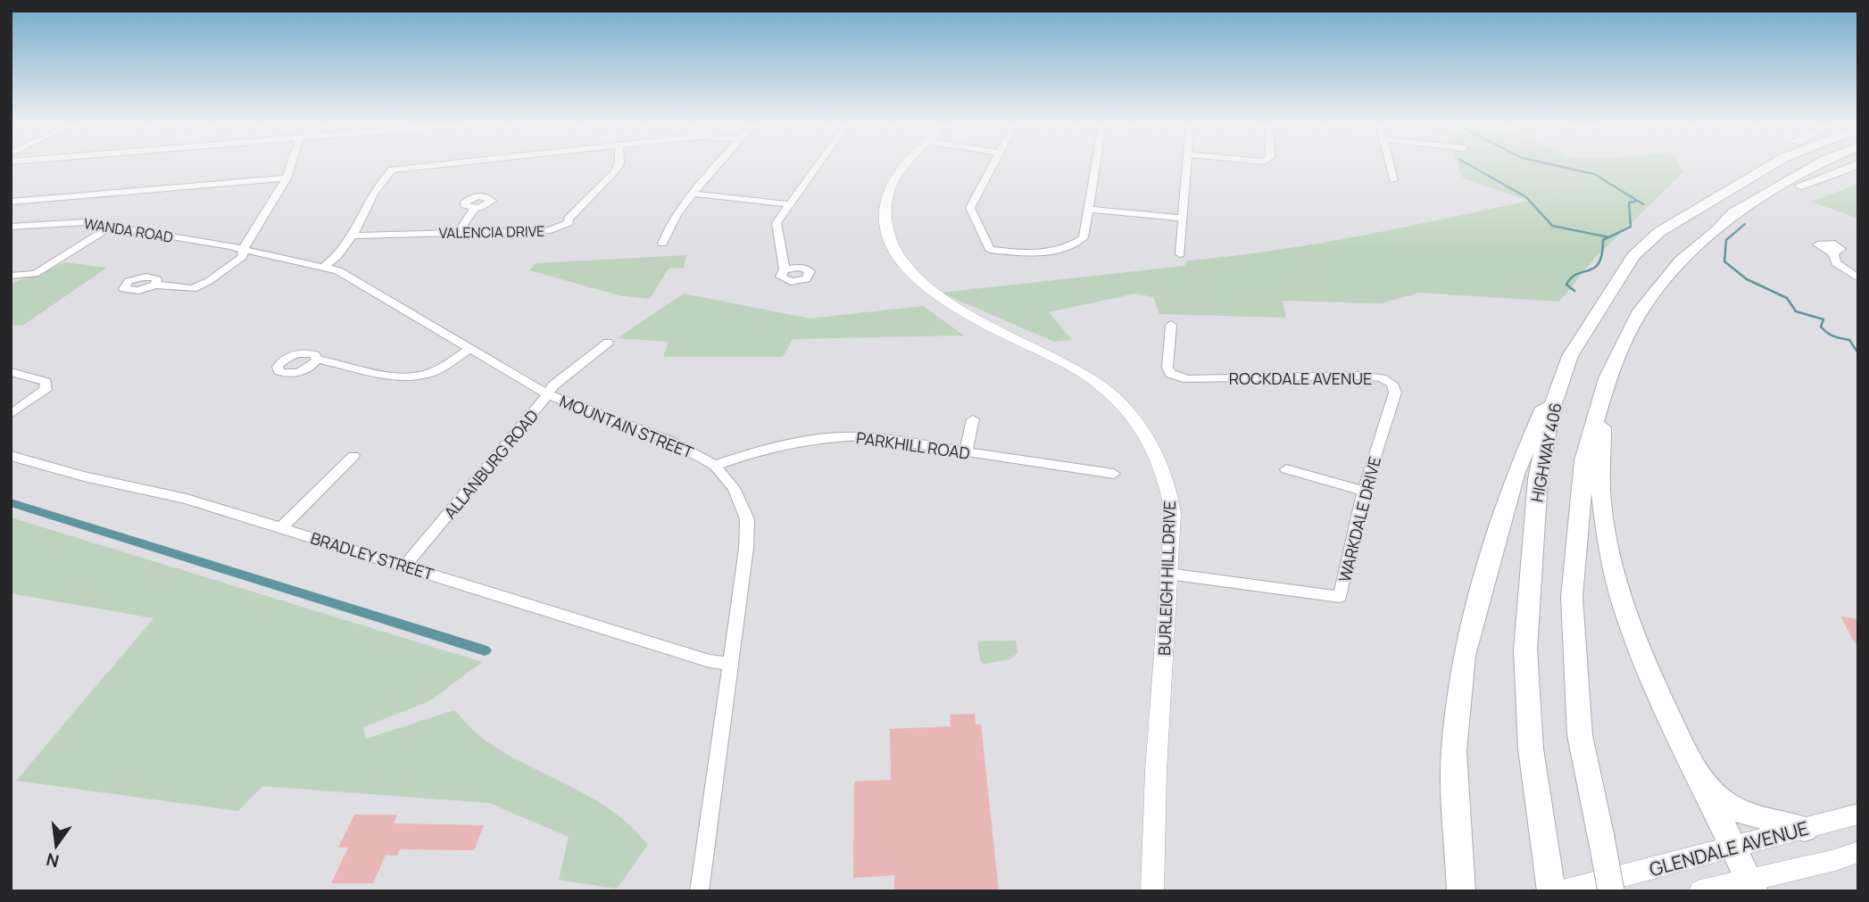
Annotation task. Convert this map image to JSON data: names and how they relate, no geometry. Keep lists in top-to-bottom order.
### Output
{
  "streets": {
    "highway": ["HIGHWAY 406"],
    "main road": ["BURLEIGH HILL DRIVE", "GLENDALE AVENUE"],
    "street": [
      "WANDA ROAD",
      "VALENCIA DRIVE",
      "ROCKDALE AVENUE",
      "MOUNTAIN STREET",
      "PARKHILL ROAD",
      "ALLANBURG ROAD",
      "WARKDALE DRIVE",
      "BRADLEY STREET"
    ]
  },
  "crossings": [
    ["WANDA ROAD", "MOUNTAIN STREET"],
    ["ROCKDALE AVENUE", "WARKDALE DRIVE"],
    ["MOUNTAIN STREET", "PARKHILL ROAD"],
    ["MOUNTAIN STREET", "ALLANBURG ROAD"],
    ["MOUNTAIN STREET", "BRADLEY STREET"],
    ["ALLANBURG ROAD", "BRADLEY STREET"],
    ["WARKDALE DRIVE", "BURLEIGH HILL DRIVE"]
  ],
  "north": "bottom"
}
